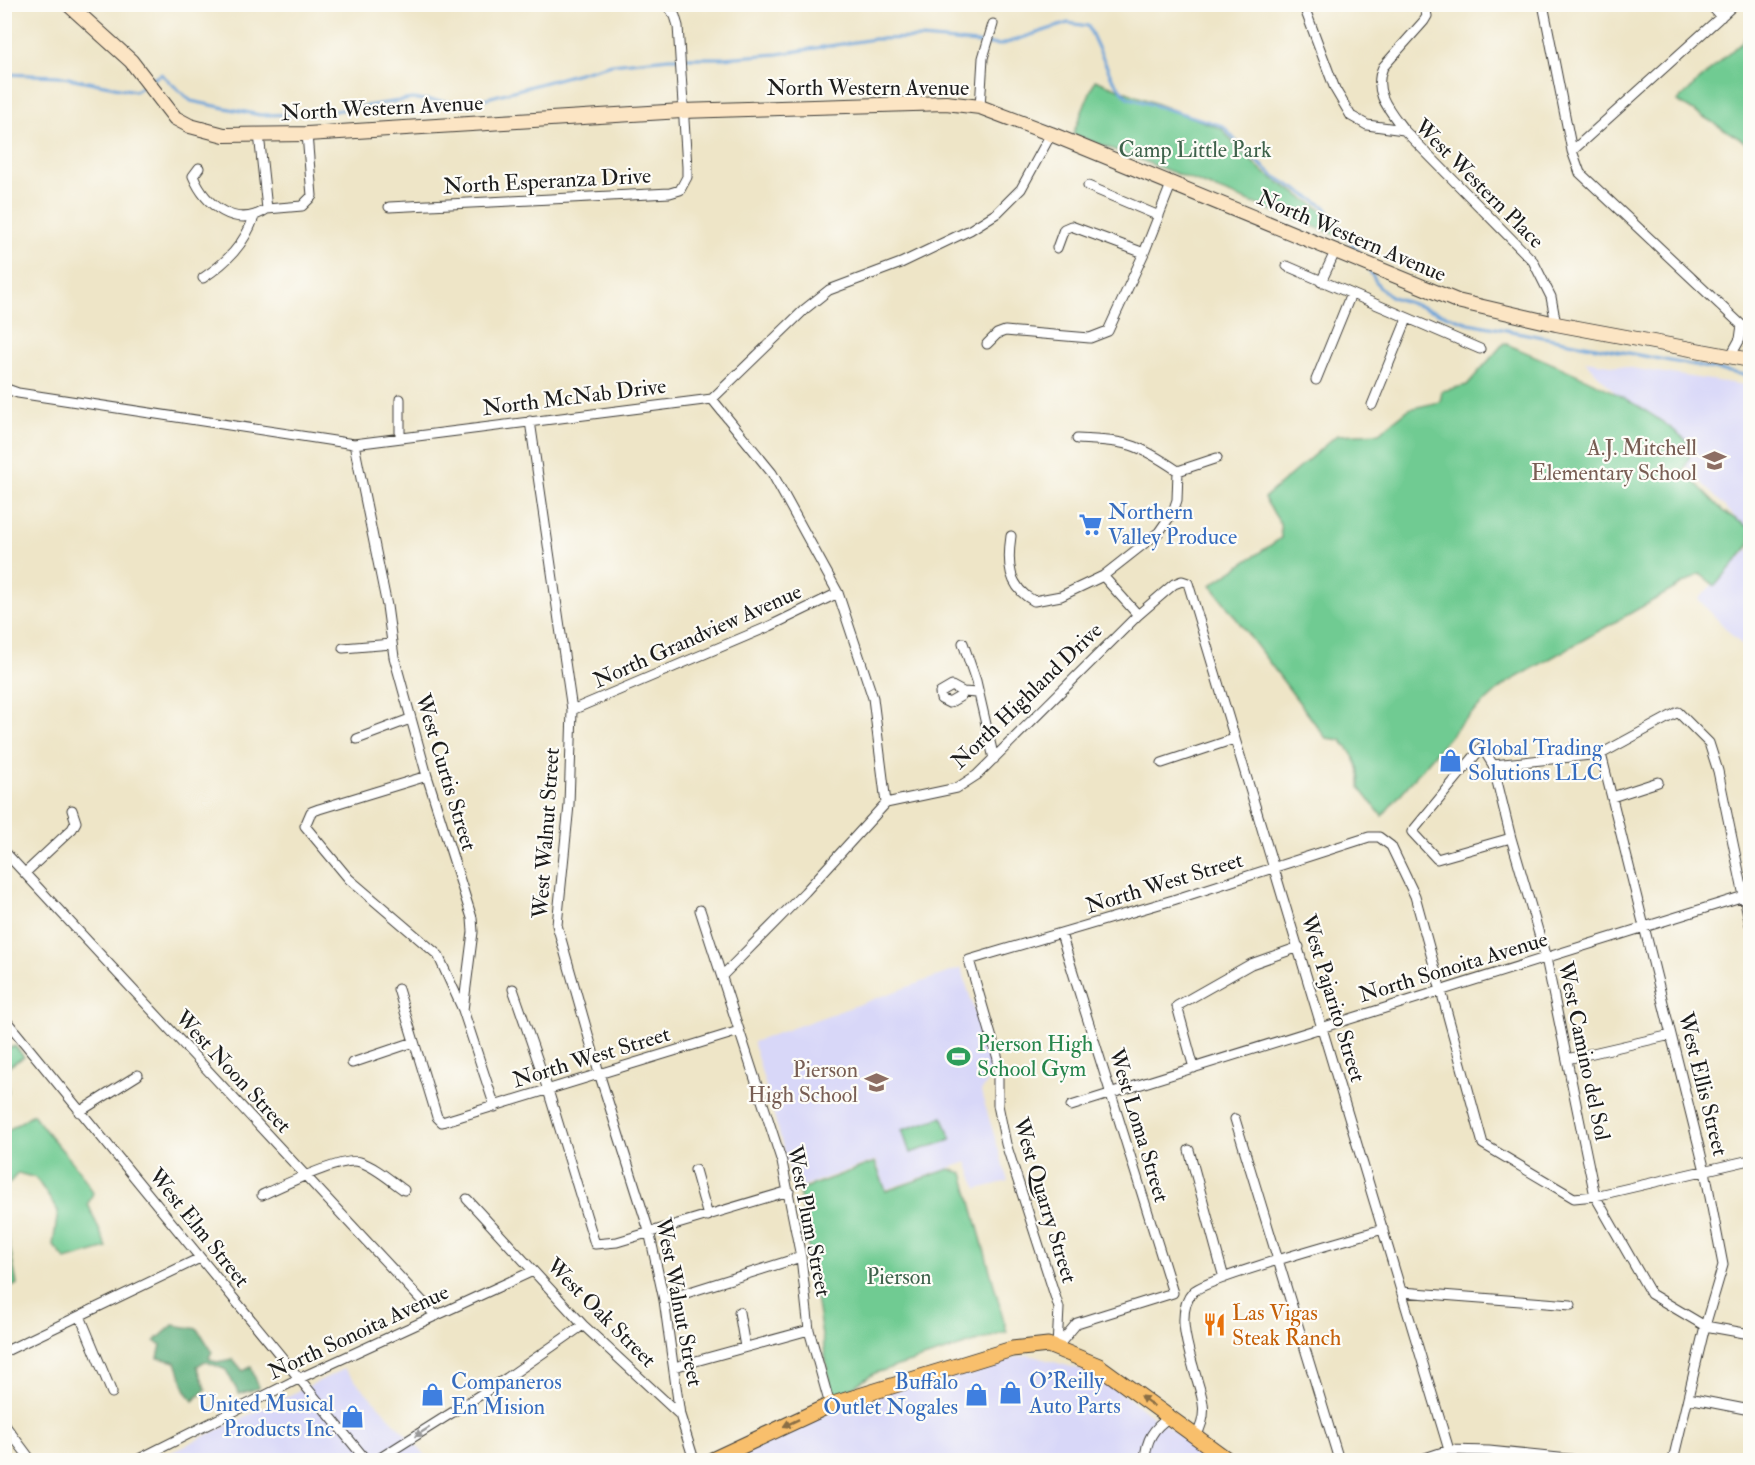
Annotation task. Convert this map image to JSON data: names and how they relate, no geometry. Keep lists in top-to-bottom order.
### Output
{
  "streets": {
    "street": [
      "North Western Avenue",
      "North Esperanza Drive",
      "West Western Place",
      "North McNab Drive",
      "North Grandview Avenue",
      "North Highland Drive",
      "West Curtis Street",
      "West Walnut Street",
      "North West Street",
      "North Sonoita Avenue",
      "West Pajarito Street",
      "West Camino del Sol",
      "West Noon Street",
      "West Ellis Street",
      "West Loma Street",
      "West Quarry Street",
      "West Plum Street",
      "West Elm Street",
      "West Oak Street"
    ]
  },
  "crossings": [
    ["North Western Avenue", "North Esperanza Drive"],
    ["North Western Avenue", "West Western Place"],
    ["North McNab Drive", "West Curtis Street"],
    ["North McNab Drive", "West Walnut Street"],
    ["North Grandview Avenue", "West Walnut Street"],
    ["North Highland Drive", "West Pajarito Street"],
    ["West Curtis Street", "North West Street"],
    ["West Walnut Street", "North West Street"],
    ["West Walnut Street", "West Oak Street"],
    ["North West Street", "North Sonoita Avenue"],
    ["North West Street", "West Pajarito Street"],
    ["North West Street", "West Loma Street"],
    ["North West Street", "West Quarry Street"],
    ["North West Street", "West Plum Street"],
    ["North Sonoita Avenue", "West Pajarito Street"],
    ["North Sonoita Avenue", "West Camino del Sol"],
    ["North Sonoita Avenue", "West Noon Street"],
    ["North Sonoita Avenue", "West Ellis Street"],
    ["North Sonoita Avenue", "West Loma Street"],
    ["North Sonoita Avenue", "West Elm Street"],
    ["North Sonoita Avenue", "West Oak Street"],
    ["West Camino del Sol", "West Ellis Street"],
    ["West Loma Street", "West Quarry Street"]
  ],
  "parks": ["Camp Little Park", "Pierson"],
  "places": {
    "school or university": ["A.J. Mitchell Elementary School", "Pierson High School"],
    "supermarket": ["Northern Valley Produce"],
    "shop": [
      "Global Trading Solutions LLC",
      "O'Reilly Auto Parts",
      "Companeros En Mision",
      "Buffalo Outlet Nogales",
      "United Musical Products Inc"
    ],
    "sports": ["Pierson High School Gym"],
    "restaurant": ["Las Vigas Steak Ranch"]
  }
}
